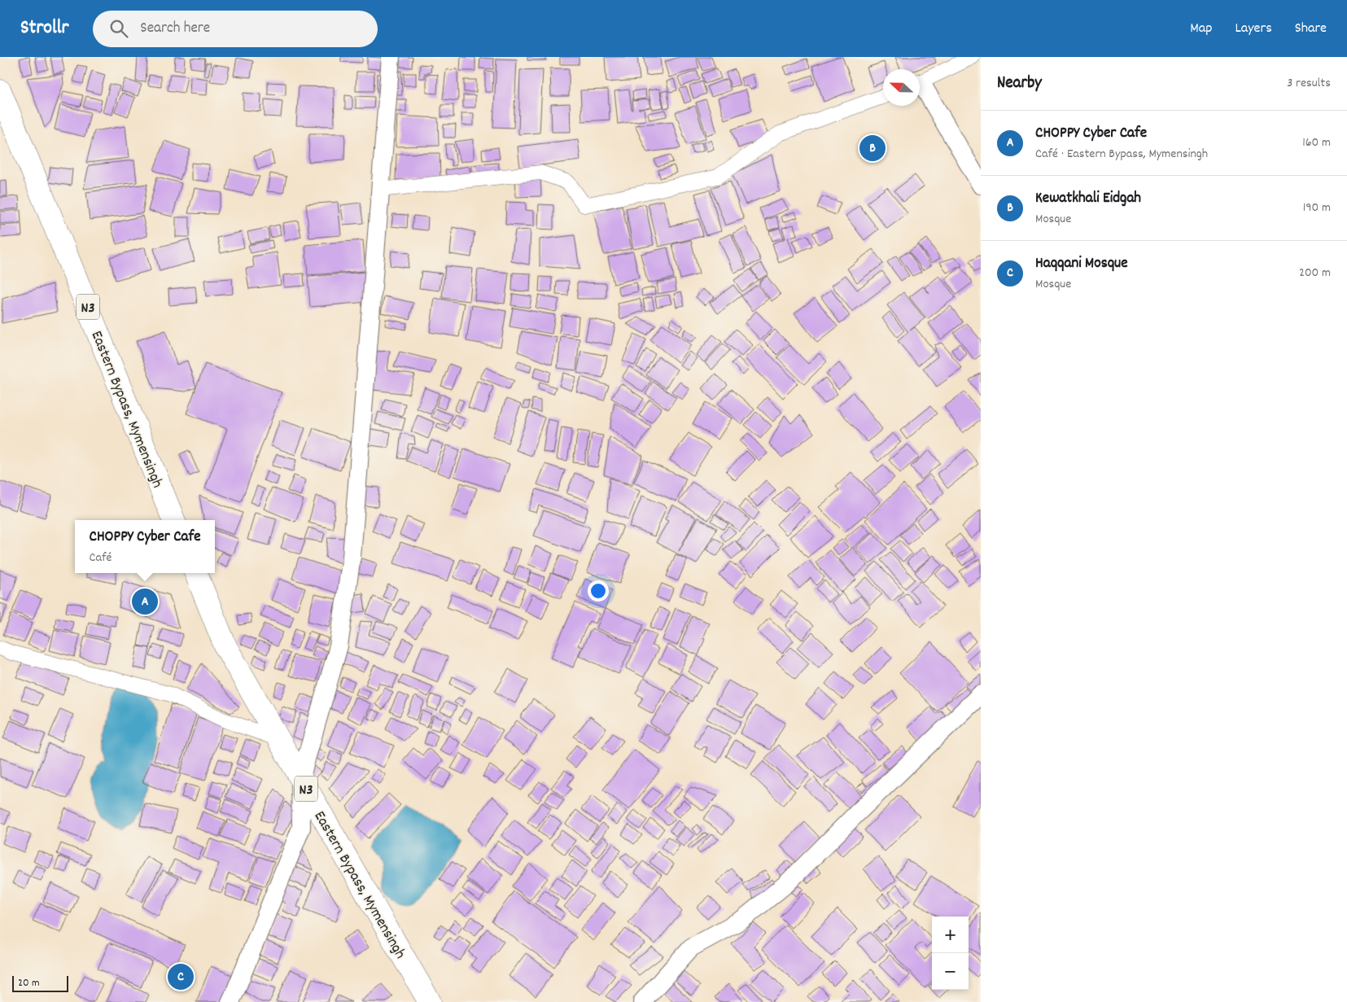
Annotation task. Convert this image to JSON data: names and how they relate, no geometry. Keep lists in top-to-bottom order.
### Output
{
  "streets": {
    "highway": ["N3", "Eastern Bypass, Mymensingh"]
  },
  "scale_bar": "20 m",
  "north": "left",
  "page": {
    "header": "Strollr",
    "search": "Search here",
    "nav": ["Map", "Layers", "Share"],
    "heading": ["Nearby", "3 results"],
    "list": [
      {
        "mark": "A",
        "name": "CHOPPY Cyber Cafe",
        "note": "Café · Eastern Bypass, Mymensingh",
        "value": "160 m"
      },
      {
        "mark": "B",
        "name": "Kewatkhali Eidgah",
        "note": "Mosque",
        "value": "190 m"
      },
      {
        "mark": "C",
        "name": "Haqqani Mosque",
        "note": "Mosque",
        "value": "200 m"
      }
    ],
    "pins": ["B", "A", "C"],
    "popup": ["CHOPPY Cyber Cafe", "Café"],
    "map_buttons": ["+", "−"],
    "scale": "20 m"
  }
}
